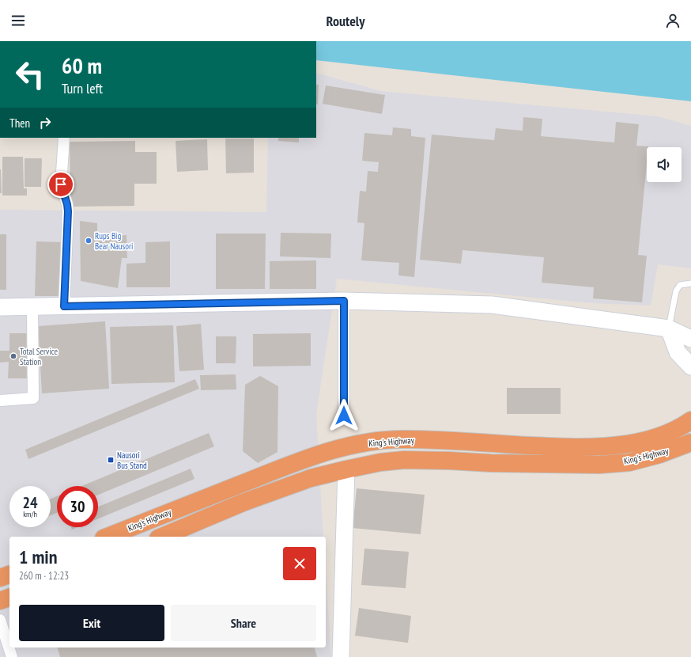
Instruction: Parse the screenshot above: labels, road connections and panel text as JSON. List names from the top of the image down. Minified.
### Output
{"streets":{"highway":["King's Highway"]},"places":{"other":["Rups Big Bear Nausori","Total Service Station"],"transit":["Nausori Bus Stand"]},"page":{"header":"Routely","turn":["60 m","Turn left"],"then":"Then","speed":"24 km/h","limit":"30","heading":["1 min","260 m · 12:23"],"buttons":["Exit","Share"]}}
